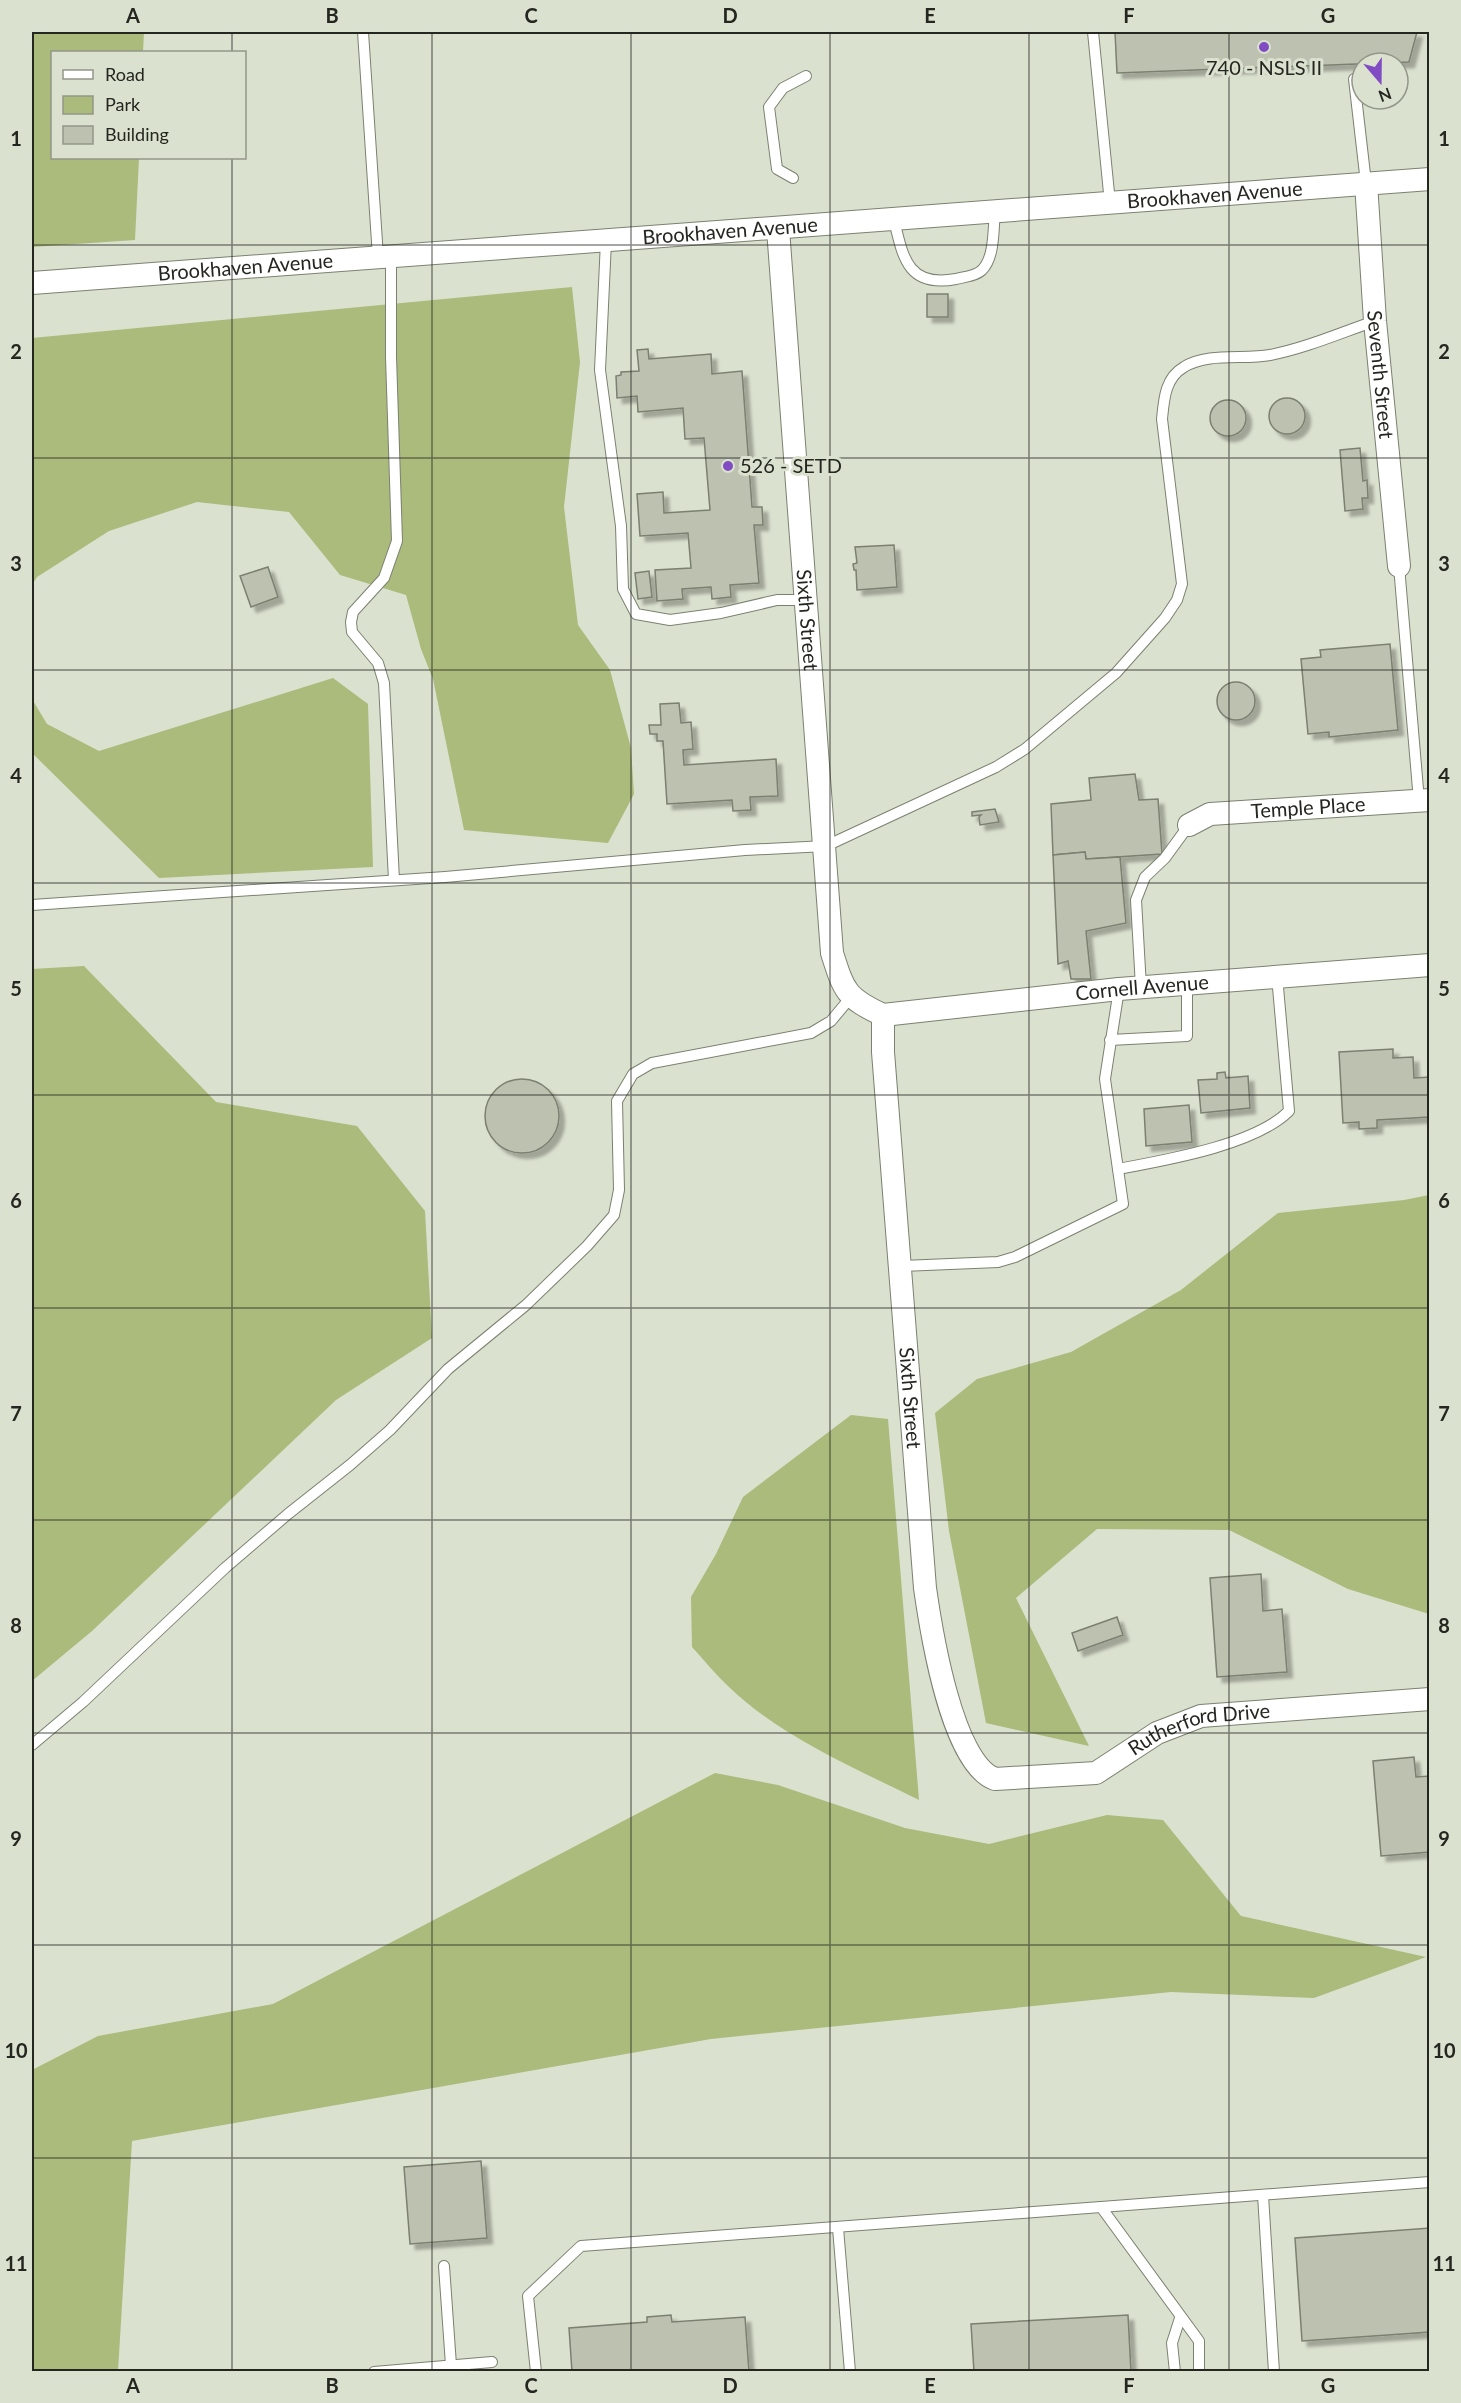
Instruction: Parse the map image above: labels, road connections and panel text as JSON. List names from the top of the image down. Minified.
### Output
{"streets":{"street":["Brookhaven Avenue","Seventh Street","Sixth Street","Temple Place","Cornell Avenue","Rutherford Drive"]},"crossings":[["Brookhaven Avenue","Seventh Street"],["Brookhaven Avenue","Sixth Street"],["Sixth Street","Cornell Avenue"],["Sixth Street","Rutherford Drive"]],"places":["740 - NSLS II","526 - SETD"],"legend":["Road","Park","Building"],"north":"bottom","grid":{"columns":["A","B","C","D","E","F","G"],"rows":["1","2","3","4","5","6","7","8","9","10","11"]}}
